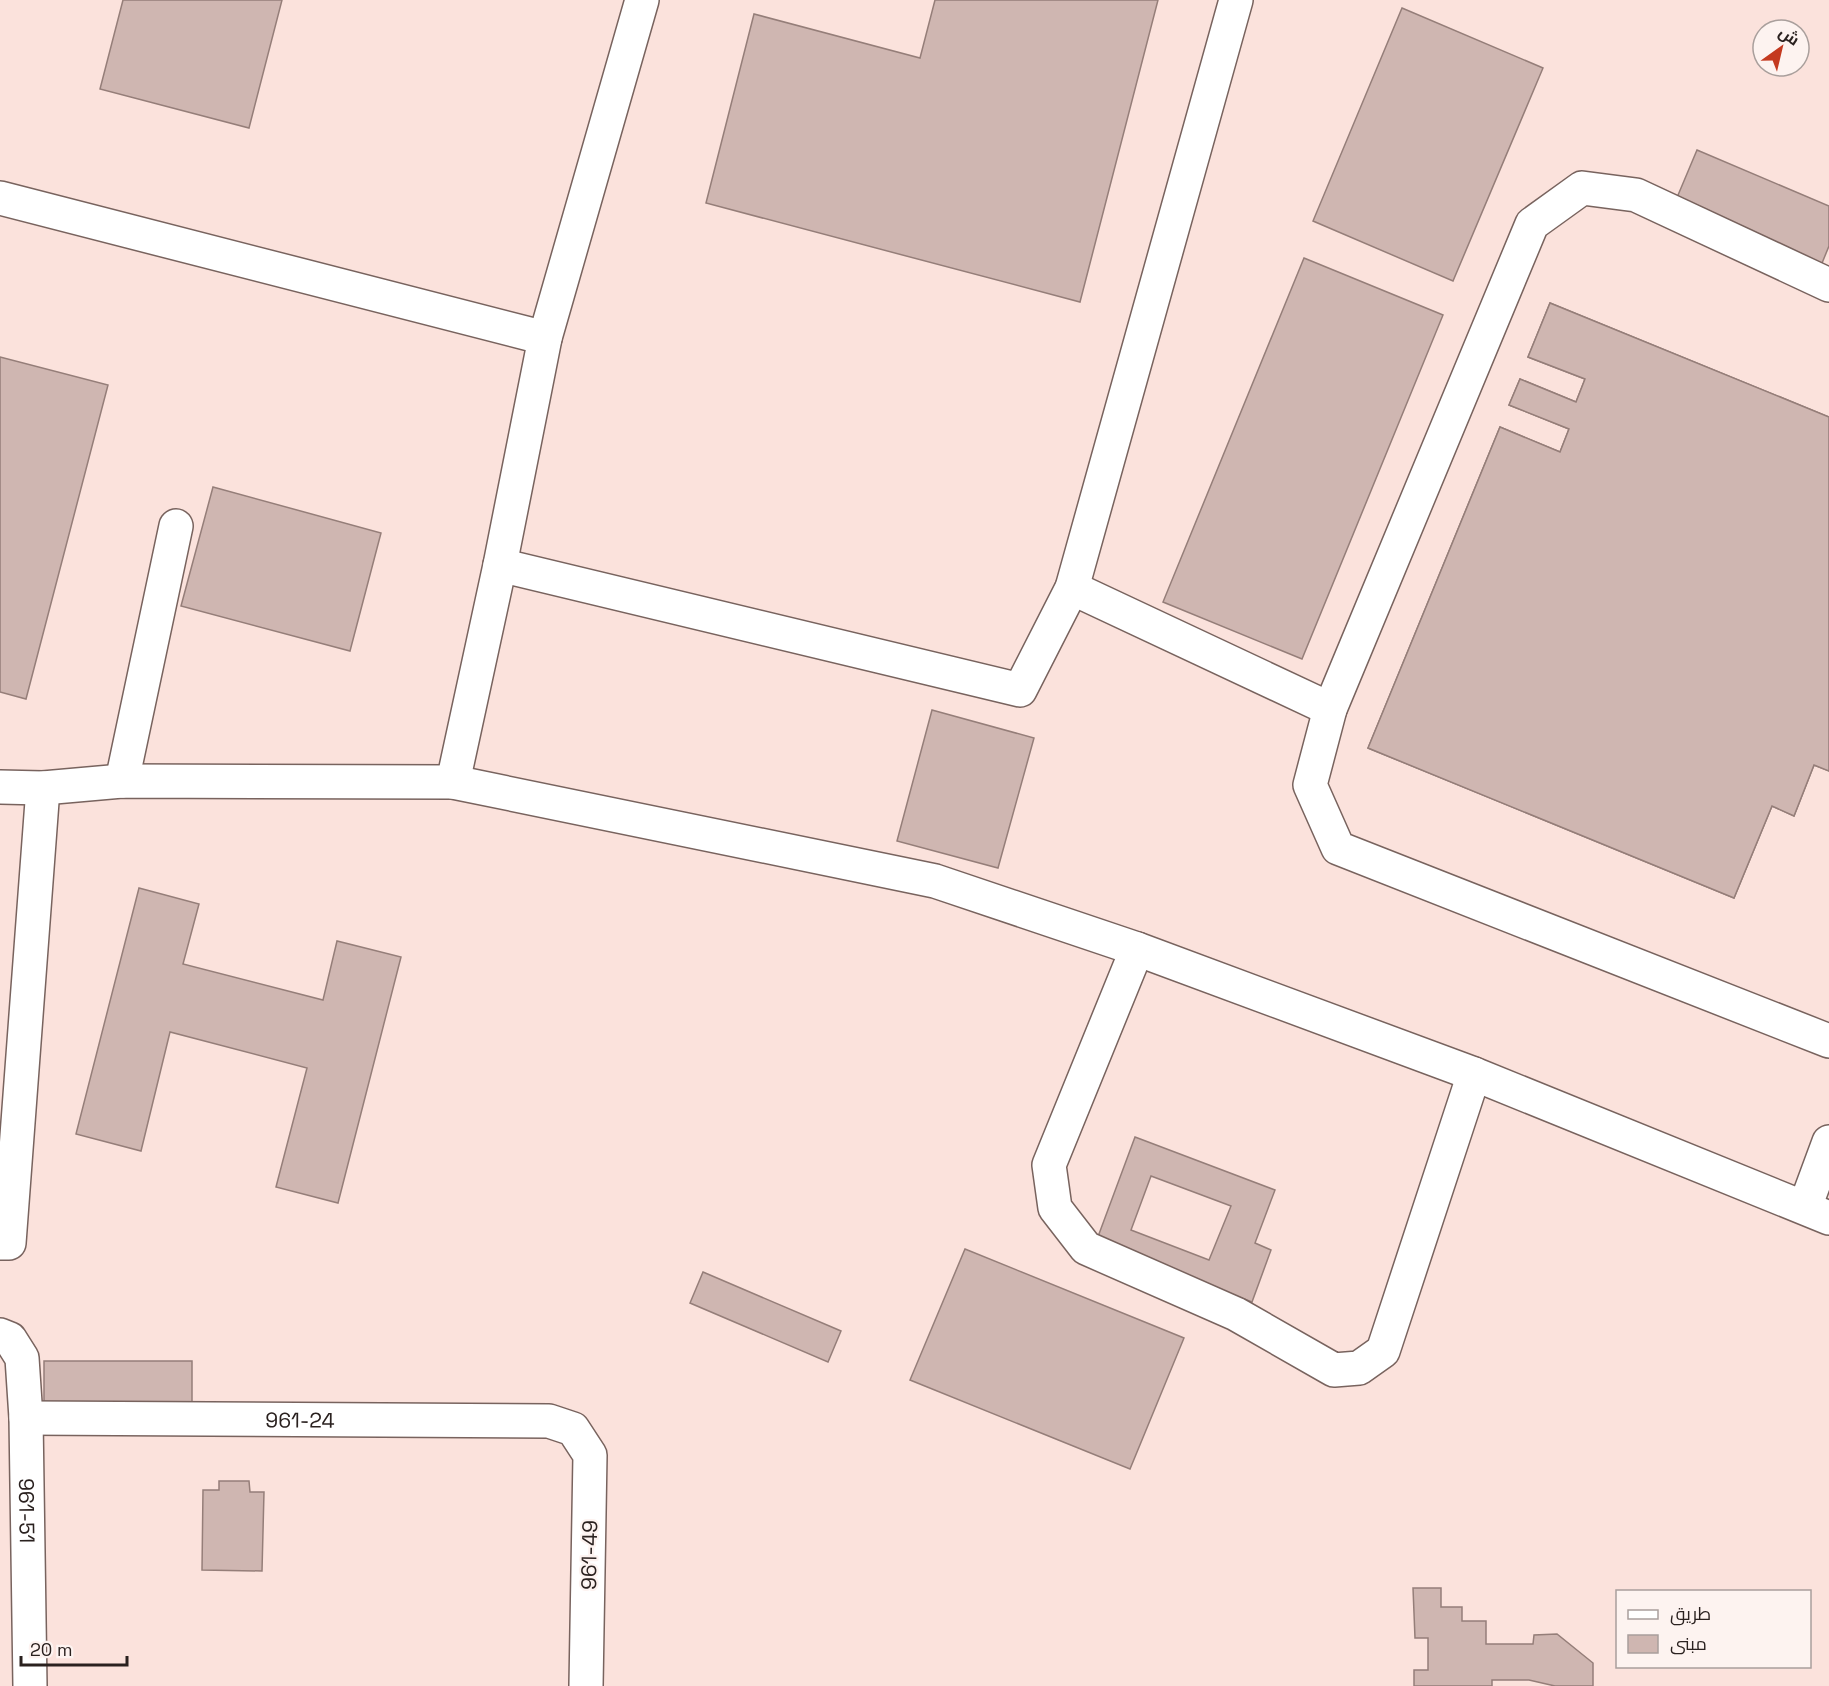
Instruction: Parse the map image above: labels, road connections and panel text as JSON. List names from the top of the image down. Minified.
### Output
{"streets":{"street":["961-24","961-51","961-49"]},"crossings":[["961-24","961-51"],["961-24","961-49"]],"legend":["طريق","مبنى"],"scale_bar":"20 m","north":"top right"}
